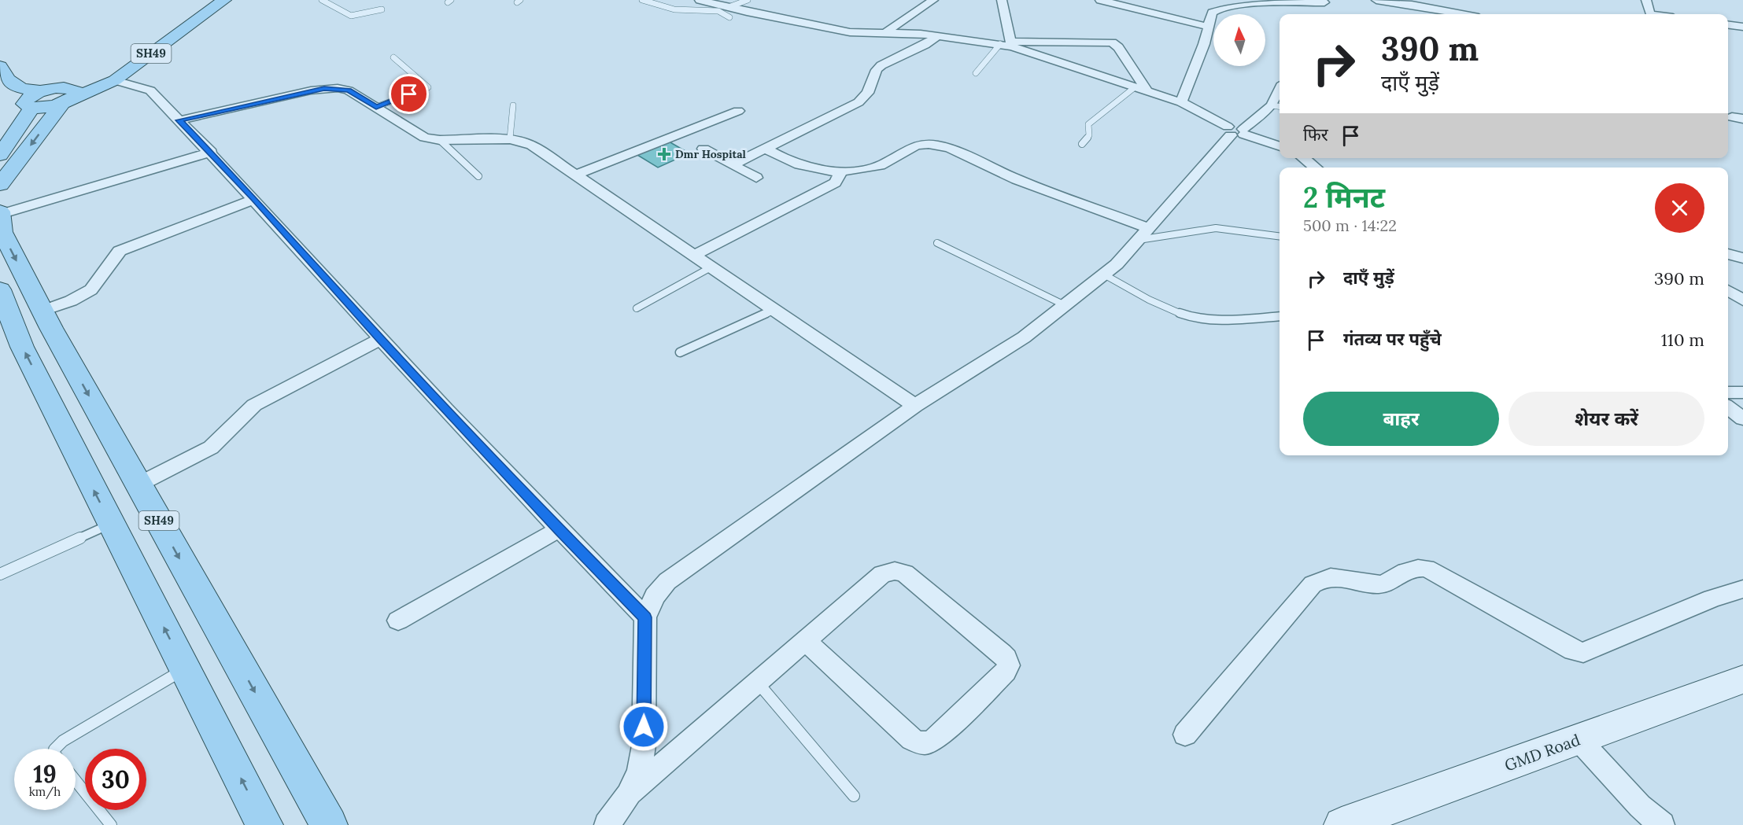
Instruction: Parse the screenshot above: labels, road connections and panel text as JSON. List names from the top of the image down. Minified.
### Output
{"streets":{"main road":["SH49","GMD Road"]},"places":{"health":["Dmr Hospital"]},"north":"top","page":{"turn":["390 m","दाएँ मुड़ें"],"then":"फिर","heading":["2 मिनट","500 m · 14:22"],"list":[{"name":"दाएँ मुड़ें","value":"390 m"},{"name":"गंतव्य पर पहुँचे","value":"110 m"}],"buttons":["बाहर","शेयर करें"],"speed":"19 km/h","limit":"30"}}
